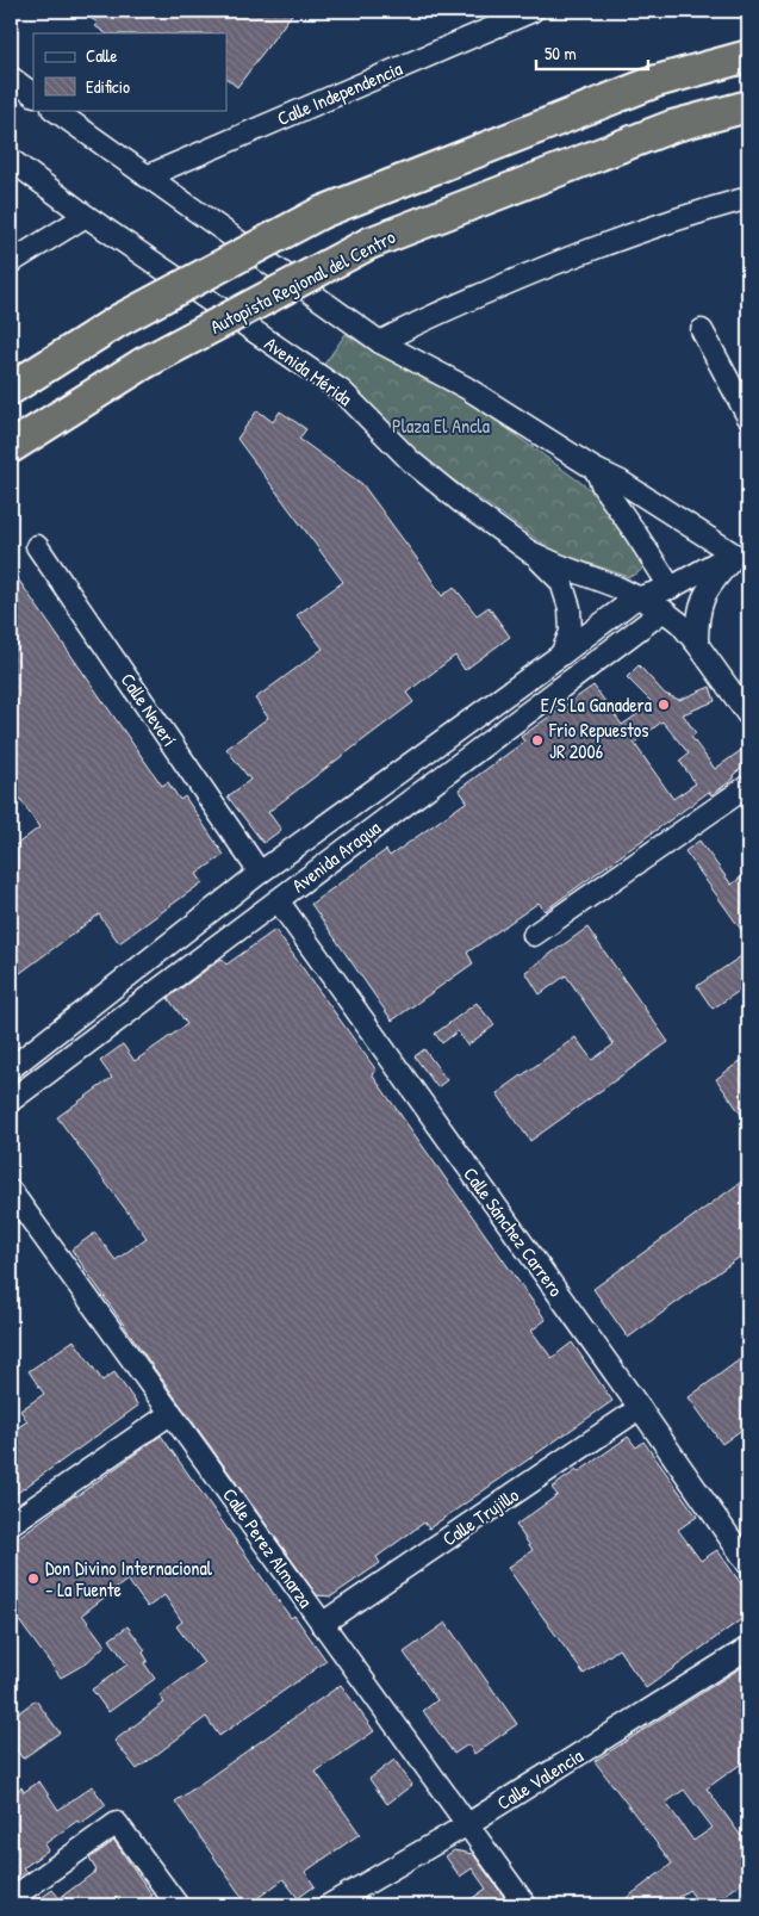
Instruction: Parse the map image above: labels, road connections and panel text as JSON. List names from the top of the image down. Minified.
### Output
{"streets":{"highway":["Autopista Regional del Centro"],"street":["Calle Independencia","Avenida Mérida","Calle Neverí","Avenida Aragua","Calle Sánchez Carrero","Calle Trujillo","Calle Perez Almarza","Calle Valencia"]},"crossings":[["Avenida Mérida","Avenida Aragua"],["Calle Neverí","Avenida Aragua"],["Avenida Aragua","Calle Sánchez Carrero"],["Calle Sánchez Carrero","Calle Trujillo"],["Calle Trujillo","Calle Perez Almarza"],["Calle Perez Almarza","Calle Valencia"]],"parks":["Plaza El Ancla"],"places":["E/S La Ganadera","Frio Repuestos JR 2006","Don Divino Internacional - La Fuente"],"legend":["Calle","Edificio"],"scale_bar":"50 m"}
